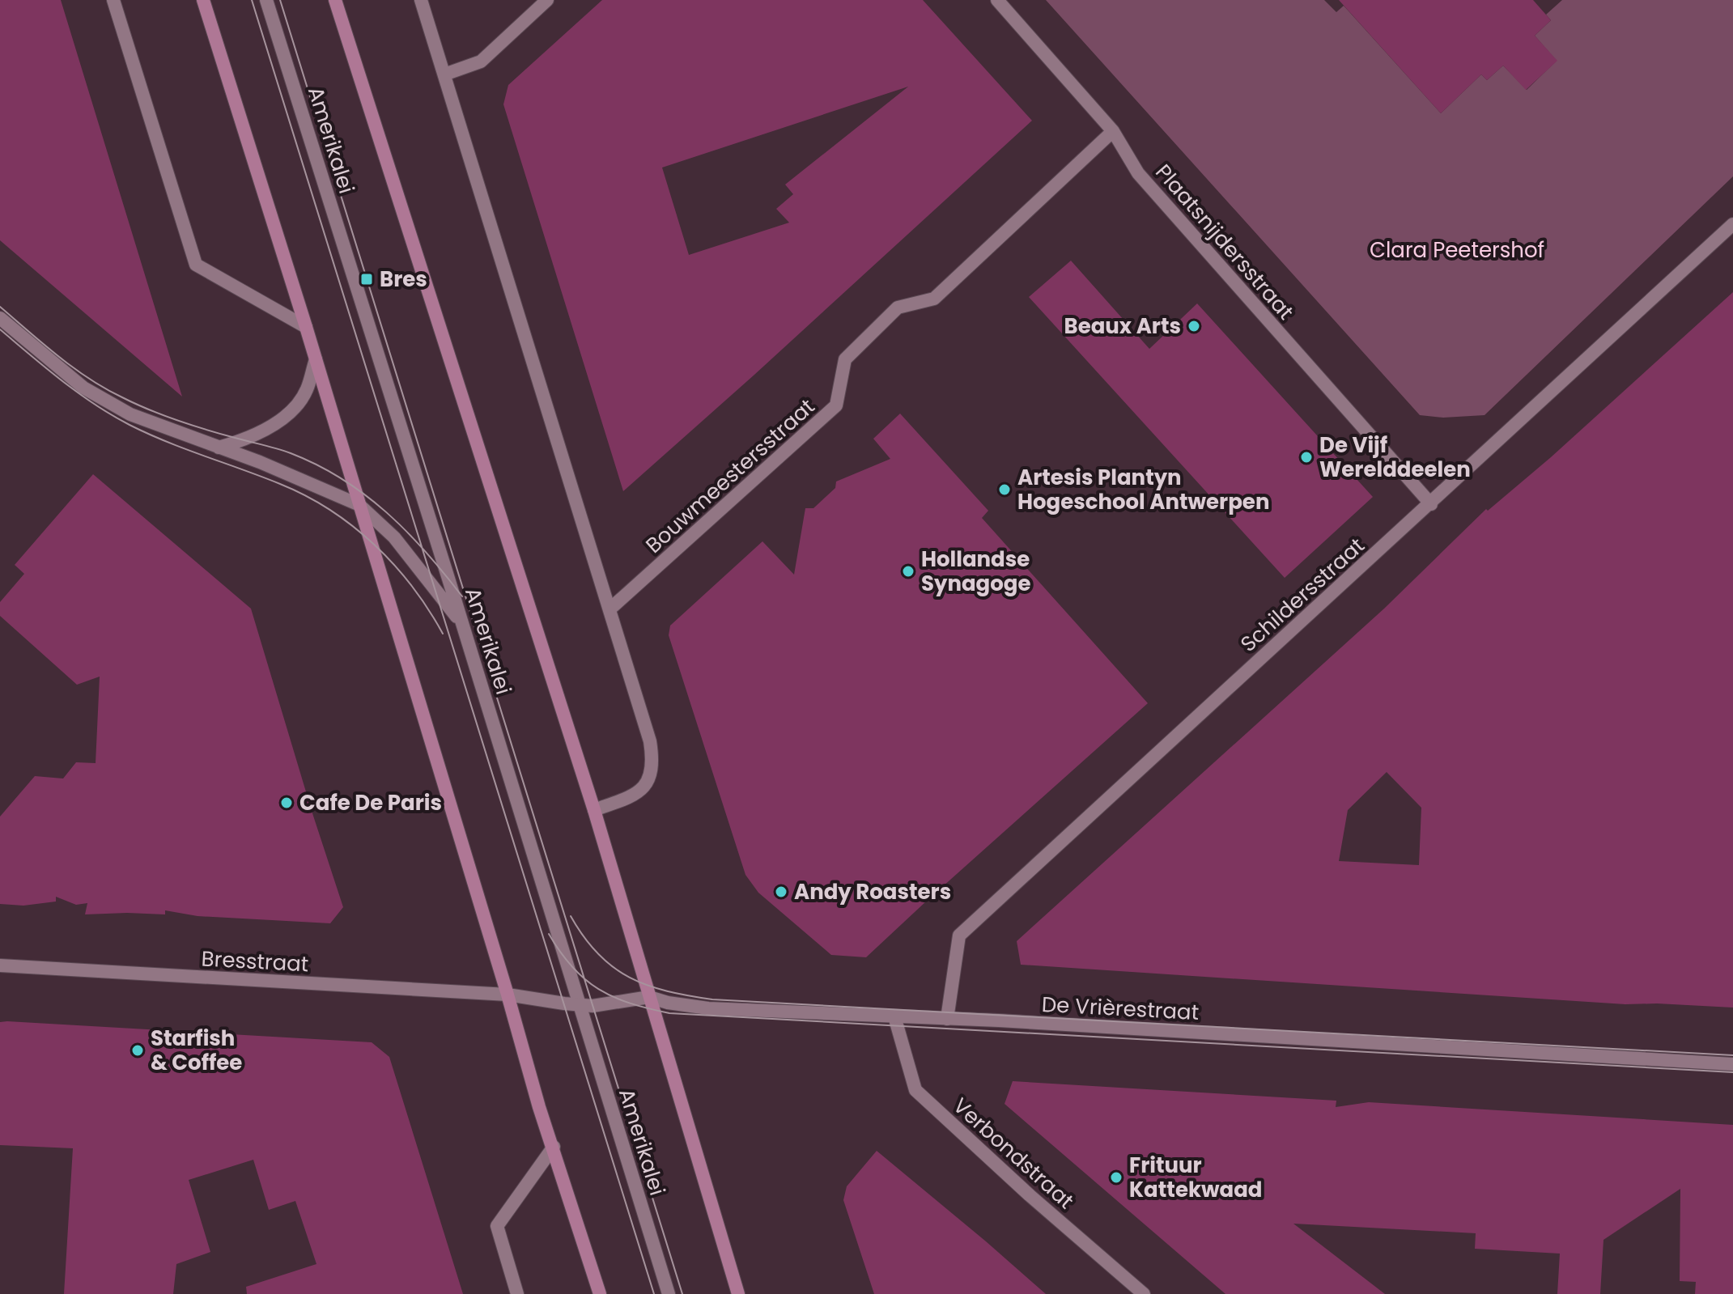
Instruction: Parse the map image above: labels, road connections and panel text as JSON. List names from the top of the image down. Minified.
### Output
{"streets":{"street":["Amerikalei","Plaatsnijdersstraat","Bouwmeestersstraat","Schildersstraat","Bresstraat","De Vrièrestraat","Verbondstraat"]},"crossings":[["Amerikalei","De Vrièrestraat"],["Plaatsnijdersstraat","Bouwmeestersstraat"],["Plaatsnijdersstraat","Schildersstraat"],["Schildersstraat","De Vrièrestraat"],["Bresstraat","De Vrièrestraat"],["De Vrièrestraat","Verbondstraat"]],"parks":["Clara Peetershof"],"places":{"transit":["Bres"],"other":["Beaux Arts","De Vijf Werelddeelen","Artesis Plantyn Hogeschool Antwerpen","Hollandse Synagoge","Cafe De Paris","Andy Roasters","Starfish & Coffee","Frituur Kattekwaad"]}}
